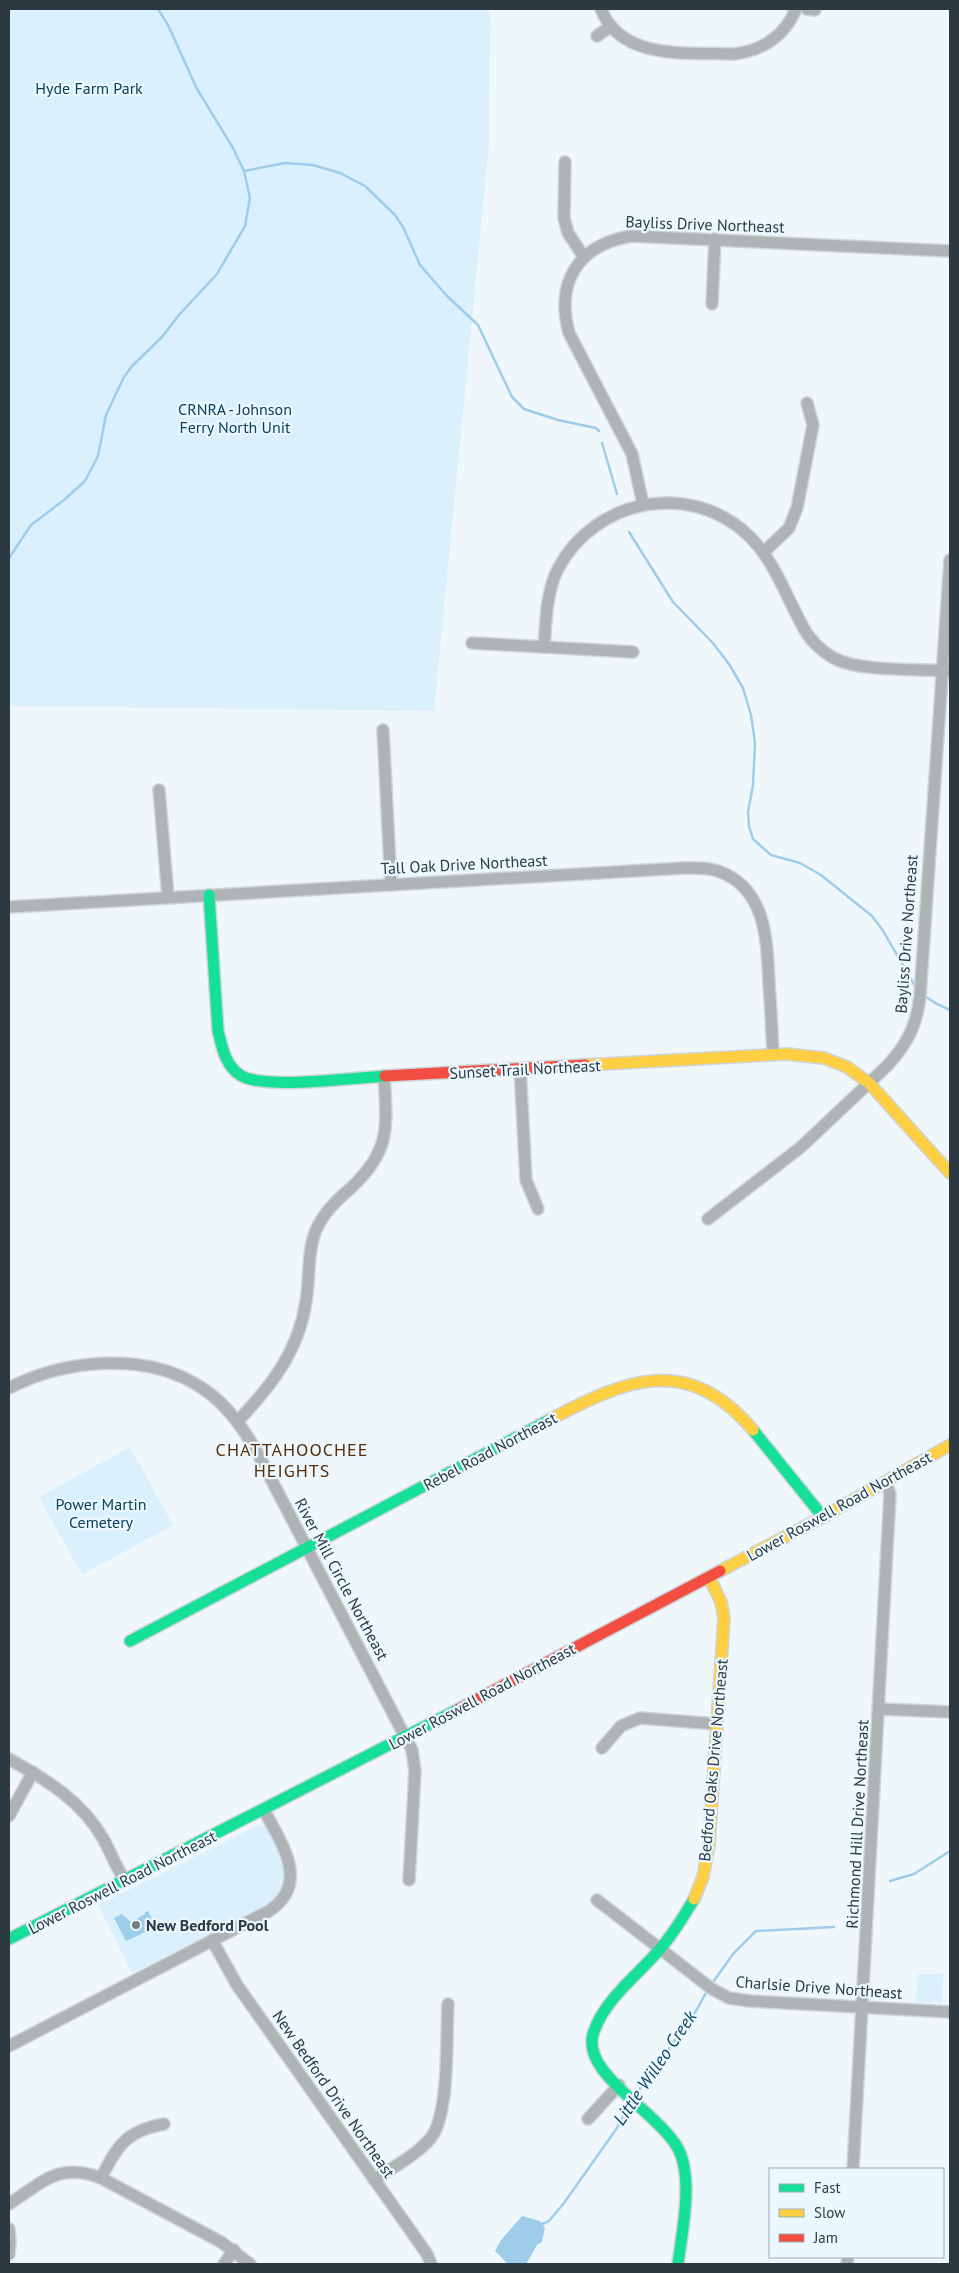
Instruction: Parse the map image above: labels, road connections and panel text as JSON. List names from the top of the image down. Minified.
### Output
{"streets":{"street":["Bayliss Drive Northeast","Tall Oak Drive Northeast","Sunset Trail Northeast","Rebel Road Northeast","Lower Roswell Road Northeast","River Mill Circle Northeast","Bedford Oaks Drive Northeast","Richmond Hill Drive Northeast","Charlsie Drive Northeast","New Bedford Drive Northeast"]},"crossings":[["Bayliss Drive Northeast","Sunset Trail Northeast"],["Tall Oak Drive Northeast","Sunset Trail Northeast"],["Rebel Road Northeast","Lower Roswell Road Northeast"],["Rebel Road Northeast","River Mill Circle Northeast"],["Lower Roswell Road Northeast","River Mill Circle Northeast"],["Lower Roswell Road Northeast","Bedford Oaks Drive Northeast"],["Lower Roswell Road Northeast","Richmond Hill Drive Northeast"],["Bedford Oaks Drive Northeast","Charlsie Drive Northeast"],["Richmond Hill Drive Northeast","Charlsie Drive Northeast"]],"districts":["CHATTAHOOCHEE HEIGHTS"],"water":["Little Willeo Creek"],"parks":["Hyde Farm Park","CRNRA - Johnson Ferry North Unit","Power Martin Cemetery"],"places":["New Bedford Pool"],"legend":["Fast","Slow","Jam"]}
